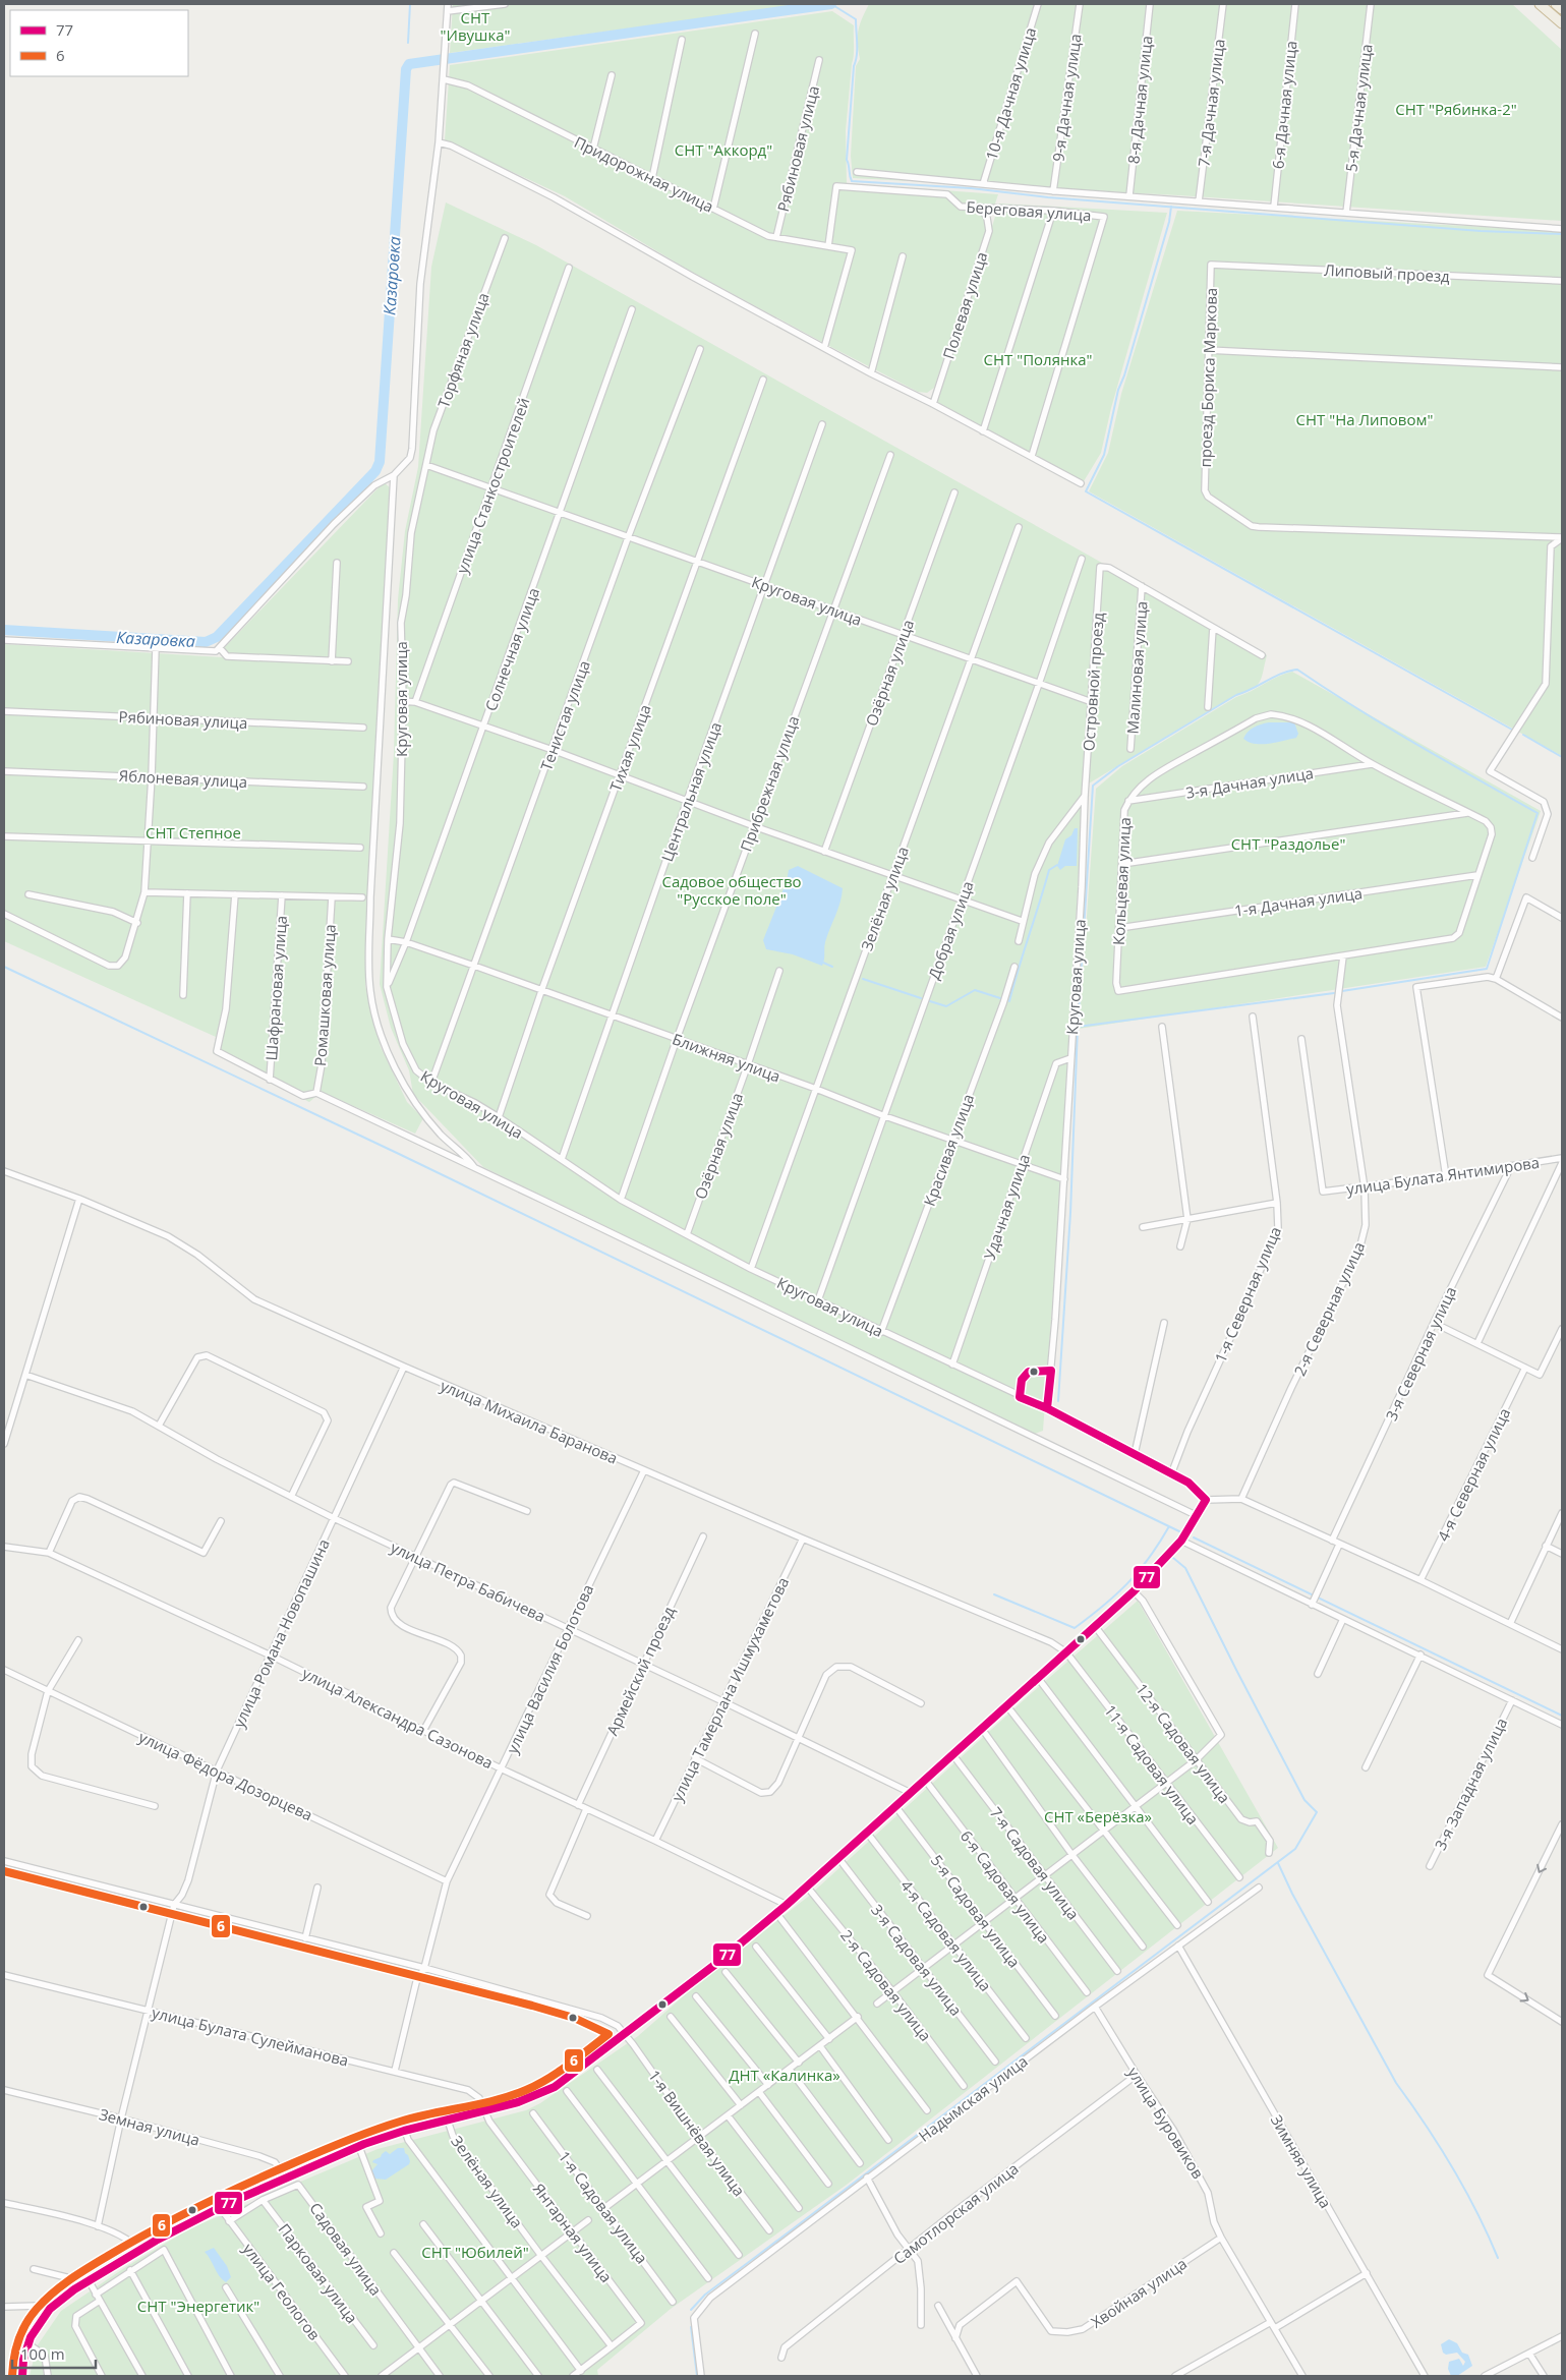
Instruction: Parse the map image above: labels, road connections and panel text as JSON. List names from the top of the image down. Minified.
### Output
{"streets":{"street":["10-я Дачная улица","9-я Дачная улица","8-я Дачная улица","7-я Дачная улица","6-я Дачная улица","5-я Дачная улица","Рябиновая улица","Придорожная улица","Береговая улица","Липовый проезд","Полевая улица","Торфяная улица","проезд Бориса Маркова","улица Станкостроителей","Круговая улица","Солнечная улица","Малиновая улица","Озёрная улица","Островной проезд","Тенистая улица","Тихая улица","Яблоневая улица","3-я Дачная улица","Прибрежная улица","Центральная улица","Кольцевая улица","Зелёная улица","1-я Дачная улица","Добрая улица","Шафрановая улица","Ромашковая улица","Ближняя улица","Красивая улица","улица Булата Янтимирова","Удачная улица","1-я Северная улица","2-я Северная улица","3-я Северная улица","улица Михаила Баранова","4-я Северная улица","улица Петра Бабичева","улица Романа Новопашина","улица Василия Болотова","Армейский проезд","улица Тамерлана Ишмухаметова","улица Александра Сазонова","12-я Садовая улица","11-я Садовая улица","улица Фёдора Дозорцева","3-я Западная улица","7-я Садовая улица","6-я Садовая улица","5-я Садовая улица","4-я Садовая улица","3-я Садовая улица","2-я Садовая улица","улица Булата Сулейманова","Надымская улица","улица Буровиков","Земная улица","1-я Вишнёвая улица","Зимняя улица","1-я Садовая улица","Самотлорская улица","Янтарная улица","Садовая улица","Парковая улица","улица Геологов","Хвойная улица"]},"crossings":[["Рябиновая улица","Придорожная улица"],["Придорожная улица","Береговая улица"],["Береговая улица","Полевая улица"],["Липовый проезд","проезд Бориса Маркова"],["Торфяная улица","Круговая улица"],["улица Станкостроителей","Круговая улица"],["Круговая улица","Солнечная улица"],["Круговая улица","Озёрная улица"],["Круговая улица","Островной проезд"],["Круговая улица","Тенистая улица"],["Круговая улица","Тихая улица"],["Круговая улица","Прибрежная улица"],["Круговая улица","Центральная улица"],["Круговая улица","Зелёная улица"],["Круговая улица","Добрая улица"],["Круговая улица","Ближняя улица"],["Круговая улица","Красивая улица"],["Круговая улица","Удачная улица"],["Солнечная улица","Ближняя улица"],["Малиновая улица","Островной проезд"],["Озёрная улица","Ближняя улица"],["Тенистая улица","Ближняя улица"],["Тихая улица","Ближняя улица"],["3-я Дачная улица","Кольцевая улица"],["Прибрежная улица","Ближняя улица"],["Центральная улица","Ближняя улица"],["Кольцевая улица","1-я Дачная улица"],["Кольцевая улица","2-я Северная улица"],["Зелёная улица","Ближняя улица"],["Зелёная улица","Янтарная улица"],["Добрая улица","Ближняя улица"],["Ближняя улица","Красивая улица"],["Ближняя улица","Удачная улица"],["улица Булата Янтимирова","2-я Северная улица"],["улица Булата Янтимирова","3-я Северная улица"],["улица Михаила Баранова","улица Романа Новопашина"],["улица Михаила Баранова","улица Василия Болотова"],["улица Михаила Баранова","улица Тамерлана Ишмухаметова"],["улица Михаила Баранова","11-я Садовая улица"],["улица Петра Бабичева","улица Романа Новопашина"],["улица Петра Бабичева","улица Василия Болотова"],["улица Петра Бабичева","Армейский проезд"],["улица Петра Бабичева","улица Тамерлана Ишмухаметова"],["улица Романа Новопашина","улица Александра Сазонова"],["улица Романа Новопашина","улица Фёдора Дозорцева"],["улица Романа Новопашина","улица Булата Сулейманова"],["улица Романа Новопашина","Земная улица"],["улица Романа Новопашина","1-я Вишнёвая улица"],["улица Василия Болотова","улица Александра Сазонова"],["улица Василия Болотова","улица Фёдора Дозорцева"],["улица Василия Болотова","улица Булата Сулейманова"],["улица Василия Болотова","1-я Вишнёвая улица"],["Армейский проезд","улица Александра Сазонова"],["улица Тамерлана Ишмухаметова","улица Александра Сазонова"],["улица Булата Сулейманова","Янтарная улица"],["Надымская улица","улица Буровиков"],["Надымская улица","Зимняя улица"],["улица Буровиков","Самотлорская улица"],["улица Буровиков","Хвойная улица"],["Садовая улица","Парковая улица"],["Садовая улица","улица Геологов"]],"water":["Казаровка"],"parks":["СНТ \"Ивушка\"","СНТ \"Рябинка-2\"","СНТ \"Аккорд\"","СНТ \"Полянка\"","СНТ \"На Липовом\"","СНТ Степное","СНТ \"Раздолье\"","Садовое общество \"Русское поле\"","СНТ «Берёзка»","ДНТ «Калинка»","СНТ \"Юбилей\"","СНТ \"Энергетик\""],"lines":["transit line 77","transit line 6"],"legend":["77","6"],"scale_bar":"100 m"}
